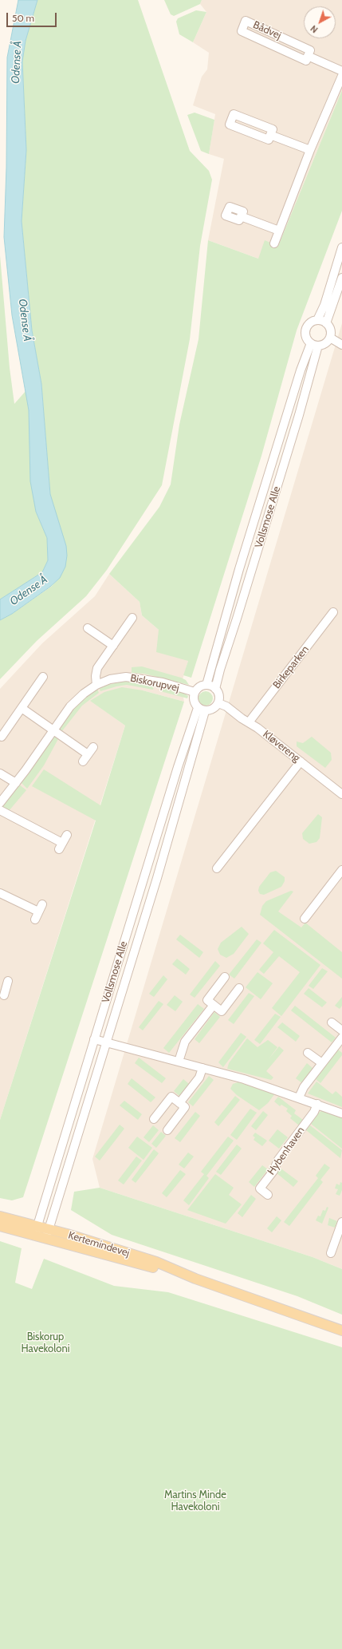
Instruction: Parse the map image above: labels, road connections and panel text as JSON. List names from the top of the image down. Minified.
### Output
{"streets":{"main road":["Kertemindevej"],"street":["Bådvej","Vollsmose Alle","Birkeparken","Biskorupvej","Kløvereng","Hybenhaven"]},"crossings":[["Vollsmose Alle","Biskorupvej"],["Vollsmose Alle","Kløvereng"],["Vollsmose Alle","Kertemindevej"],["Birkeparken","Kløvereng"],["Biskorupvej","Kløvereng"]],"water":["Odense Å"],"parks":["Biskorup Havekoloni","Martins Minde Havekoloni"],"scale_bar":"50 m","north":"bottom left"}
